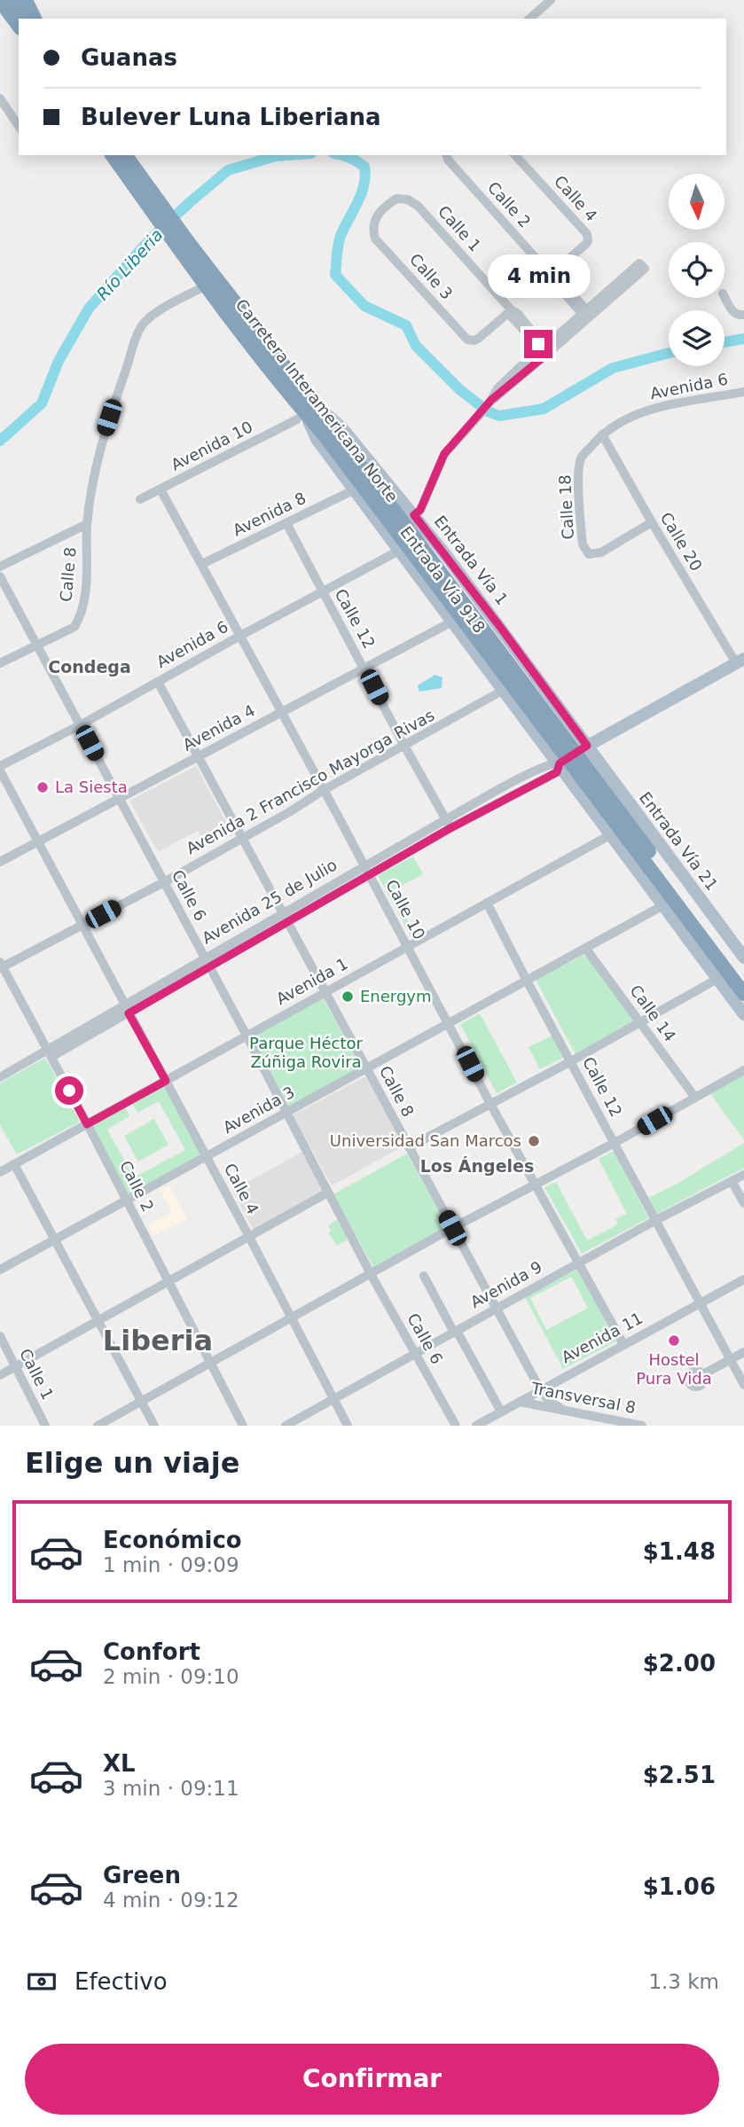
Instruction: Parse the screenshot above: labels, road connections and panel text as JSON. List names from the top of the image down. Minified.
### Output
{"streets":{"highway":["Carretera Interamericana Norte"],"main road":["Entrada Vía 1","Entrada Vía 918","Entrada Vía 21","Avenida 25 de Julio"],"street":["Calle 4","Calle 2","Calle 1","Calle 3","Avenida 6","Avenida 10","Calle 18","Avenida 8","Calle 20","Calle 8","Calle 12","Avenida 4","Avenida 2 Francisco Mayorga Rivas","Calle 6","Calle 10","Avenida 1","Calle 14","Avenida 3","Avenida 9","Avenida 11","Transversal 8"]},"crossings":[["Calle 4","Calle 2"],["Calle 4","Avenida 4"],["Calle 4","Avenida 2 Francisco Mayorga Rivas"],["Calle 4","Avenida 25 de Julio"],["Calle 4","Avenida 1"],["Calle 4","Avenida 3"],["Calle 4","Avenida 9"],["Calle 2","Avenida 2 Francisco Mayorga Rivas"],["Calle 2","Avenida 25 de Julio"],["Calle 2","Avenida 1"],["Calle 2","Avenida 3"],["Calle 1","Calle 3"],["Avenida 6","Calle 18"],["Avenida 6","Calle 20"],["Avenida 6","Calle 8"],["Avenida 6","Entrada Vía 918"],["Avenida 6","Calle 12"],["Avenida 6","Calle 6"],["Avenida 6","Calle 10"],["Carretera Interamericana Norte","Avenida 10"],["Carretera Interamericana Norte","Entrada Vía 1"],["Carretera Interamericana Norte","Calle 8"],["Carretera Interamericana Norte","Entrada Vía 918"],["Avenida 10","Entrada Vía 1"],["Avenida 10","Entrada Vía 918"],["Avenida 10","Calle 10"],["Calle 18","Calle 20"],["Avenida 8","Calle 12"],["Avenida 8","Calle 10"],["Calle 20","Avenida 25 de Julio"],["Entrada Vía 1","Entrada Vía 918"],["Entrada Vía 1","Entrada Vía 21"],["Entrada Vía 1","Avenida 25 de Julio"],["Calle 8","Avenida 4"],["Calle 8","Avenida 2 Francisco Mayorga Rivas"],["Calle 8","Calle 6"],["Calle 8","Avenida 25 de Julio"],["Calle 8","Avenida 1"],["Calle 8","Avenida 3"],["Calle 8","Avenida 9"],["Calle 8","Avenida 11"],["Calle 8","Transversal 8"],["Entrada Vía 918","Avenida 4"],["Entrada Vía 918","Avenida 2 Francisco Mayorga Rivas"],["Entrada Vía 918","Avenida 25 de Julio"],["Calle 12","Avenida 4"],["Calle 12","Avenida 2 Francisco Mayorga Rivas"],["Calle 12","Avenida 25 de Julio"],["Calle 12","Avenida 1"],["Calle 12","Avenida 3"],["Calle 12","Avenida 9"],["Calle 12","Avenida 11"],["Avenida 4","Calle 6"],["Avenida 4","Calle 10"],["Avenida 2 Francisco Mayorga Rivas","Calle 6"],["Avenida 2 Francisco Mayorga Rivas","Calle 10"],["Entrada Vía 21","Avenida 25 de Julio"],["Entrada Vía 21","Avenida 1"],["Calle 6","Avenida 25 de Julio"],["Calle 6","Avenida 1"],["Calle 6","Avenida 3"],["Calle 6","Avenida 9"],["Avenida 25 de Julio","Calle 10"],["Calle 10","Avenida 1"],["Calle 10","Avenida 3"],["Calle 10","Avenida 9"],["Calle 10","Avenida 11"],["Calle 14","Avenida 3"],["Avenida 11","Transversal 8"]],"districts":["Condega","Los Ángeles","Liberia"],"water":["Río Liberia"],"parks":["Parque Héctor Zúñiga Rovira"],"places":["La Siesta","Energym","Universidad San Marcos","Hostel Pura Vida"],"north":"bottom","page":{"banner":["Guanas","Bulever Luna Liberiana"],"bubble":"4 min","heading":"Elige un viaje","list":[{"name":"Económico","note":"1 min · 09:09","value":"$1.48"},{"name":"Confort","note":"2 min · 09:10","value":"$2.00"},{"name":"XL","note":"3 min · 09:11","value":"$2.51"},{"name":"Green","note":"4 min · 09:12","value":"$1.06"}],"pay":["Efectivo","1.3 km"],"buttons":"Confirmar"}}
